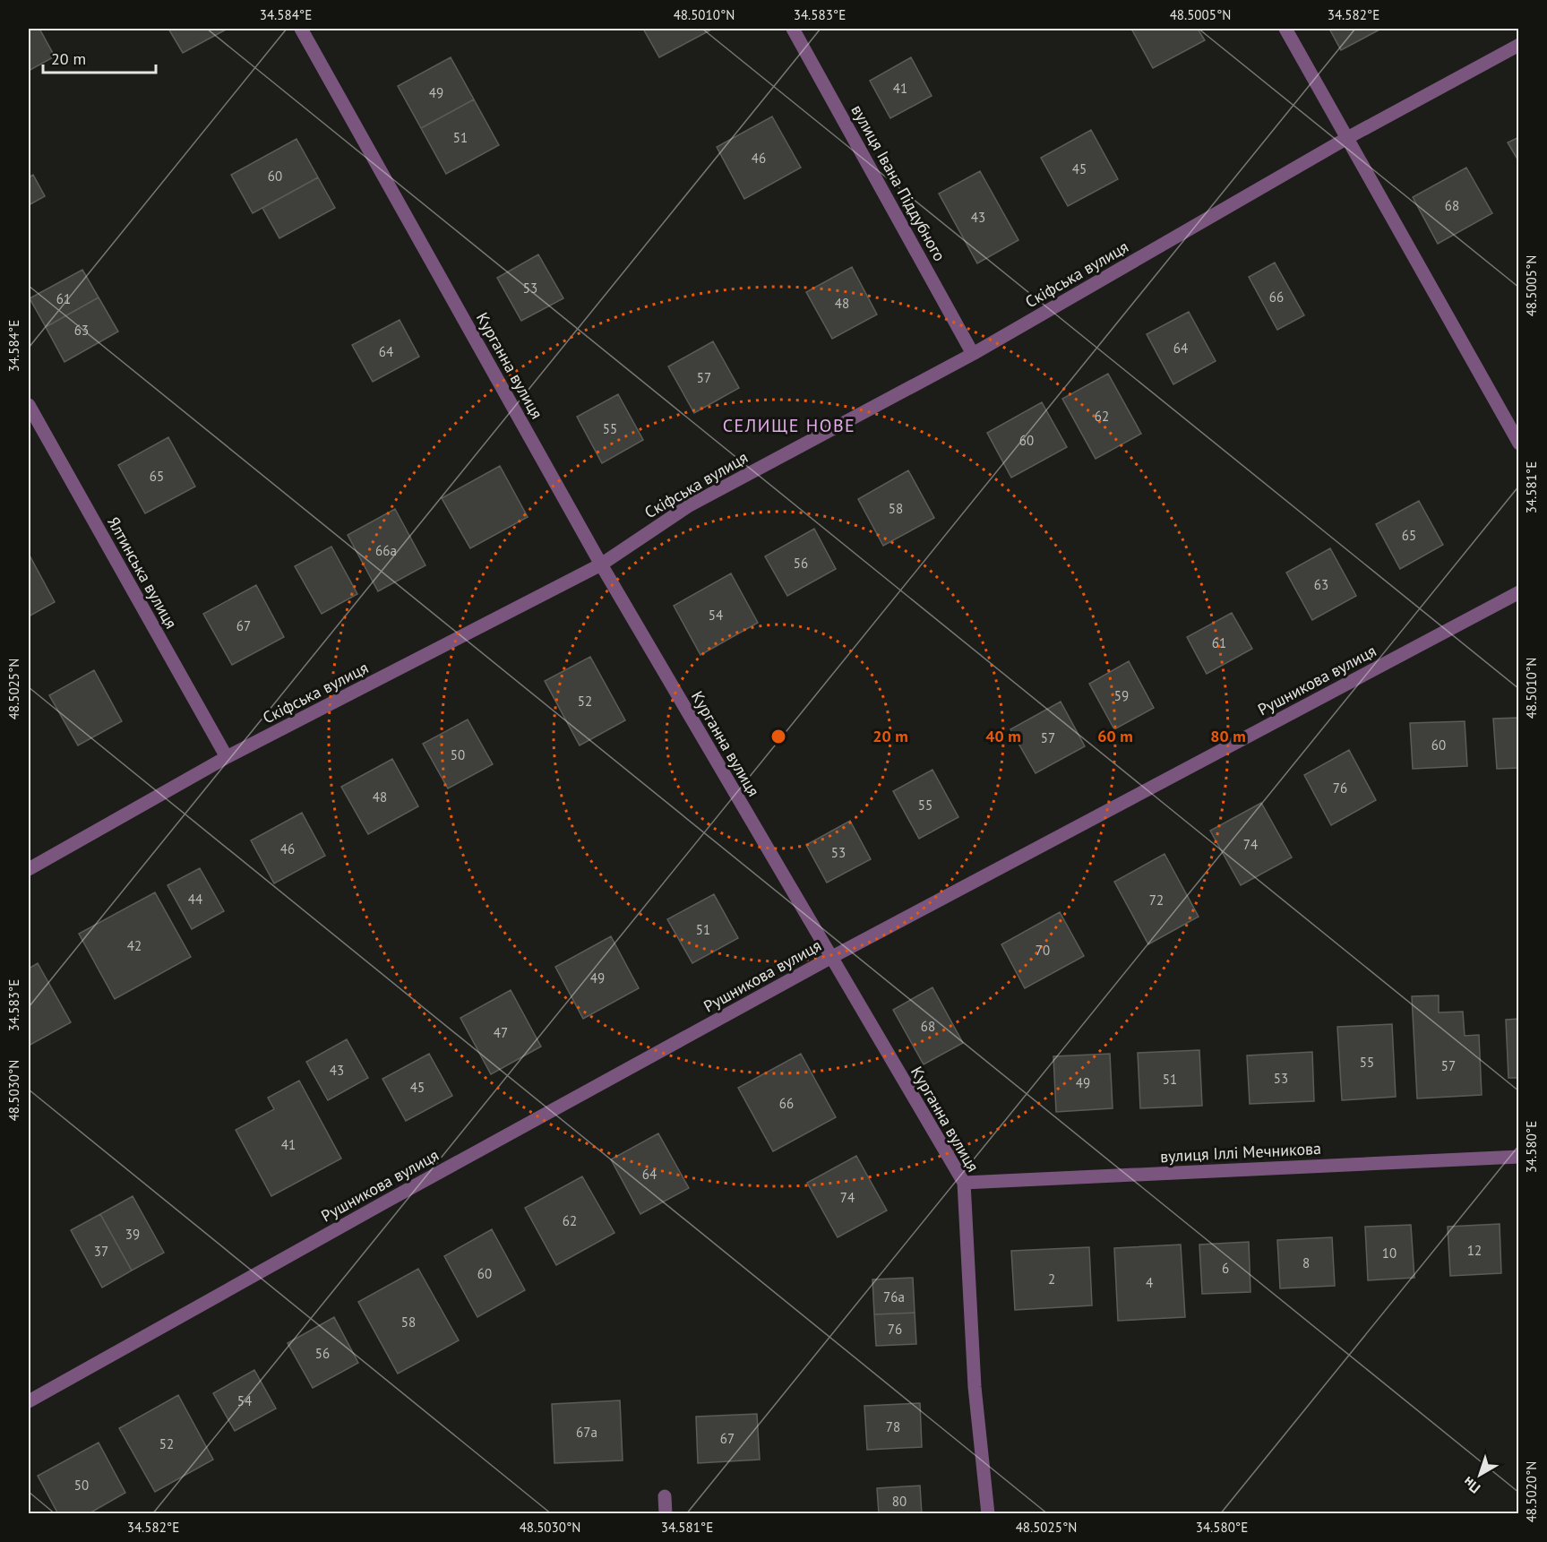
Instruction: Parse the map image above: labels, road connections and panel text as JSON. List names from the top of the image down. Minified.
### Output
{"streets":{"street":["вулиця Івана Піддубного","Скіфська вулиця","Курганна вулиця","Ялтинська вулиця","Рушникова вулиця","вулиця Іллі Мечникова"]},"crossings":[["вулиця Івана Піддубного","Скіфська вулиця"],["Скіфська вулиця","Курганна вулиця"],["Скіфська вулиця","Ялтинська вулиця"],["Курганна вулиця","Рушникова вулиця"],["Курганна вулиця","вулиця Іллі Мечникова"]],"districts":["СЕЛИЩЕ НОВЕ"],"house_numbers":["41","49","51","46","45","60","68","43","53","66","61","48","63","64","64","57","62","55","60","65","58","65","66а","56","63","54","67","61","59","52","57","60","50","76","48","55","74","46","53","44","72","51","42","70","49","68","47","55","57","43","53","51","49","45","66","41","64","74","62","39","12","37","10","8","6","60","2","4","76а","58","76","56","54","78","67а","67","52","50","80"],"scale_bar":"20 m","north":"bottom left","coordinates":["34.584°E","48.5010°N","34.583°E","48.5005°N","34.582°E","34.581°E","48.5025°N","48.5030°N","34.580°E","48.5020°N"],"rings":["20 m","40 m","60 m","80 m"]}
